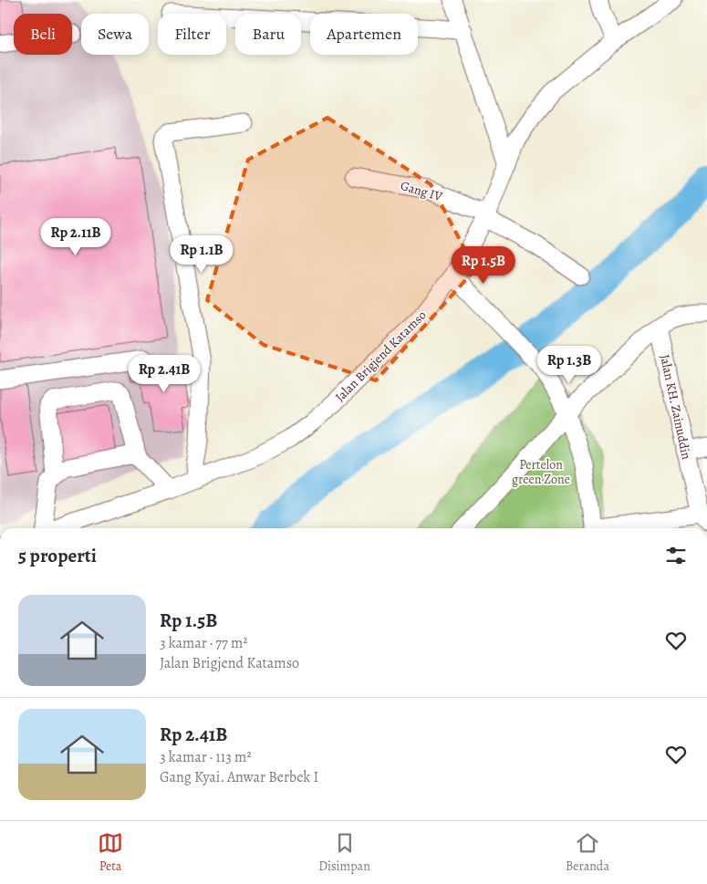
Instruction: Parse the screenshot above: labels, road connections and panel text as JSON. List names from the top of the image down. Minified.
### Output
{"streets":{"street":["Gang IV","Jalan Brigjend Katamso","Jalan KH. Zainuddin"]},"crossings":[["Gang IV","Jalan Brigjend Katamso"]],"parks":["Pertelon green Zone"],"page":{"chip":["Beli","Sewa","Filter","Baru","Apartemen"],"price":["Rp 2.11B","Rp 1.1B","Rp 1.5B","Rp 1.3B","Rp 2.41B"],"heading":"5 properti","list":[{"name":"Rp 1.5B","note":"3 kamar · 77 m² · Jalan Brigjend Katamso"},{"name":"Rp 2.41B","note":"3 kamar · 113 m² · Gang Kyai. Anwar Berbek I"}],"tabs":["Peta","Disimpan","Beranda"]}}
